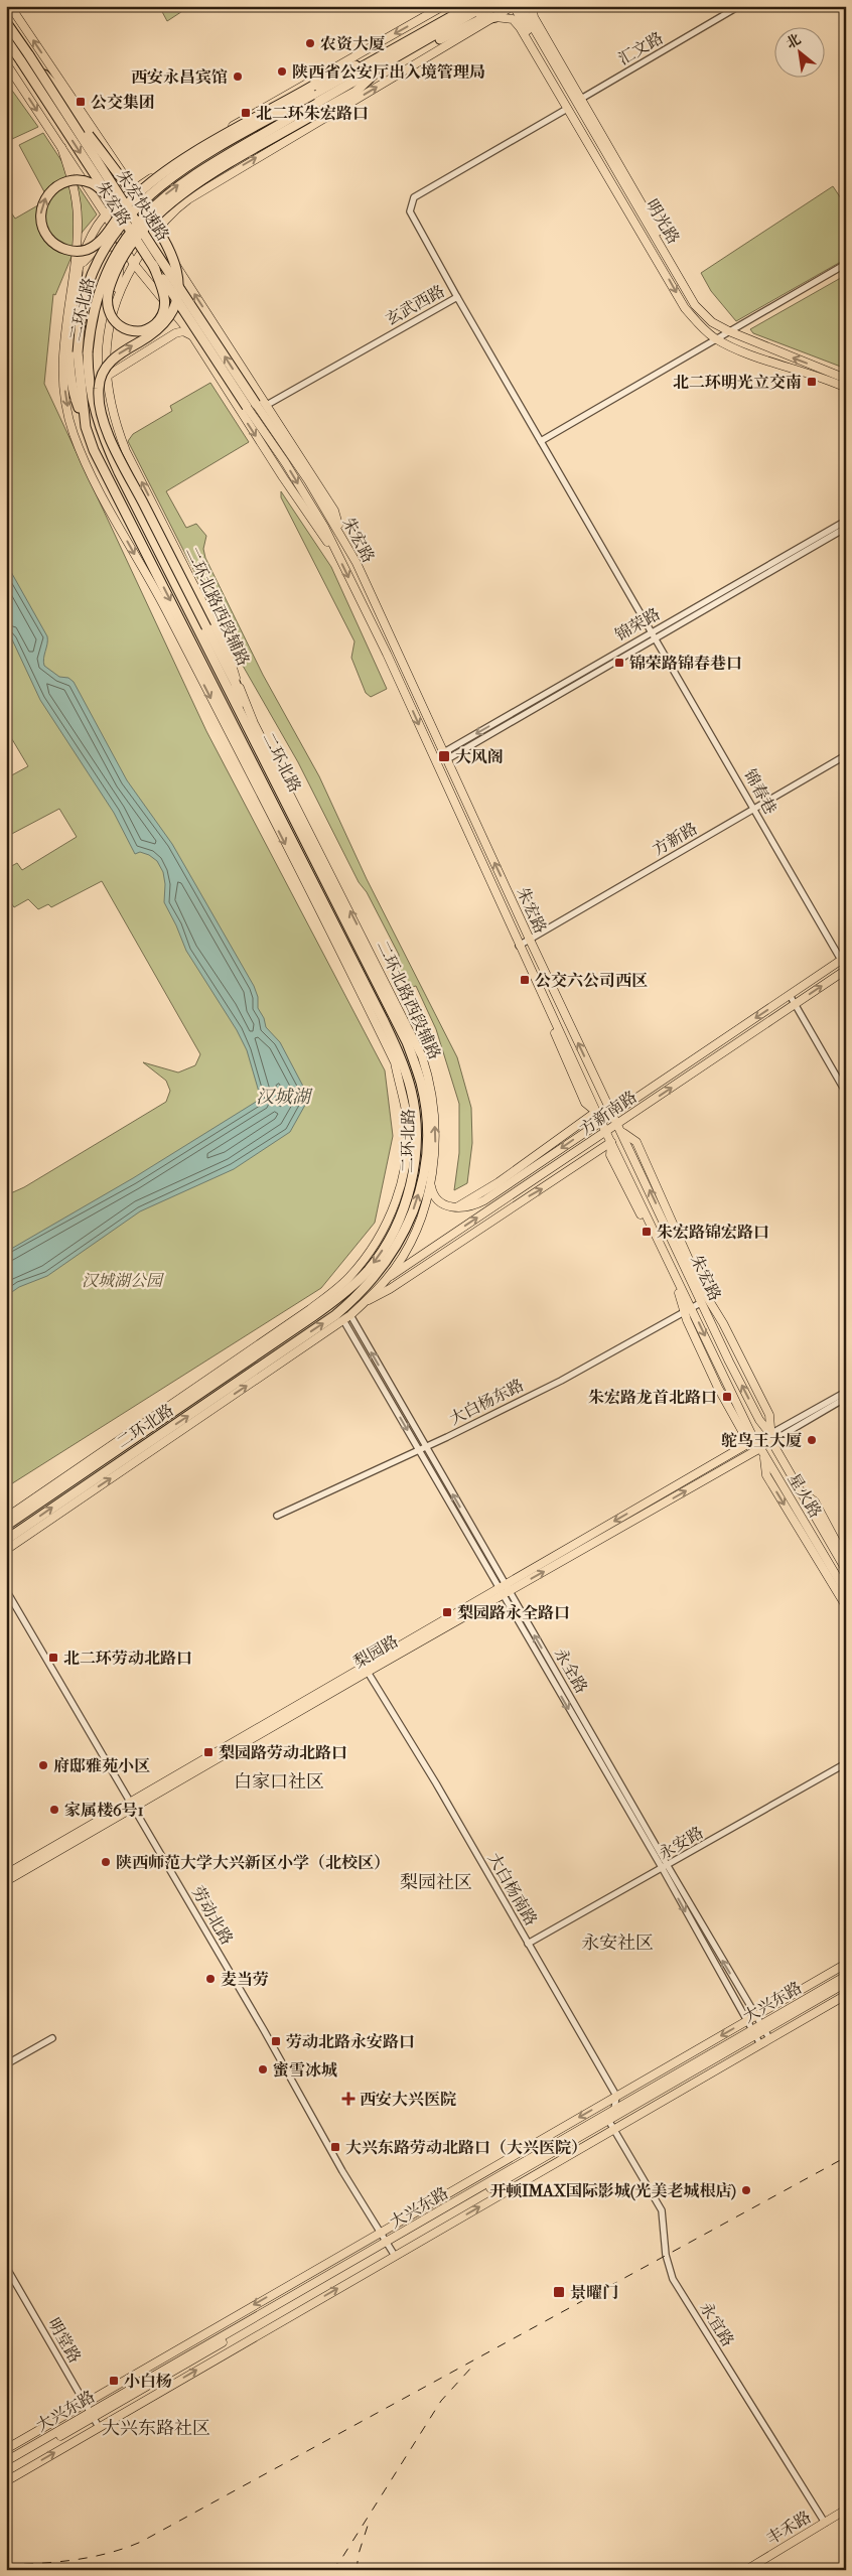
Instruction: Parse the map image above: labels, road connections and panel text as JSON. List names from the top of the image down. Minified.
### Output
{"streets":{"highway":["朱宏快速路","二环北路"],"main road":["朱宏路","明光路","二环北路西段辅路","方新南路","星火路","梨园路","大兴东路","丰禾路"],"street":["汇文路","玄武西路","锦荣路","锦春巷","方新路","大白杨东路","永全路","永安路","大白杨南路","劳动北路","永宜路","明堂路"]},"crossings":[["朱宏路","朱宏快速路"],["朱宏路","玄武西路"],["朱宏路","锦荣路"],["朱宏路","方新路"],["朱宏路","方新南路"],["朱宏路","大白杨东路"],["朱宏路","星火路"],["朱宏路","梨园路"],["玄武西路","锦荣路"],["玄武西路","锦春巷"],["二环北路","二环北路西段辅路"],["二环北路西段辅路","方新南路"],["二环北路西段辅路","永全路"],["锦荣路","锦春巷"],["锦春巷","方新路"],["锦春巷","方新南路"],["大白杨东路","永全路"],["星火路","梨园路"],["梨园路","永全路"],["梨园路","大白杨南路"],["梨园路","劳动北路"],["永全路","永安路"],["永全路","大兴东路"],["永安路","大白杨南路"],["劳动北路","大兴东路"],["大兴东路","明堂路"],["永宜路","丰禾路"]],"districts":["白家口社区","梨园社区","永安社区","大兴东路社区"],"water":["汉城湖"],"parks":["汉城湖公园"],"places":{"other":["农资大厦","陕西省公安厅出入境管理局","西安永昌宾馆","鸵鸟王大厦","府邸雅苑小区","家属楼6号1","陕西师范大学大兴新区小学（北校区）","麦当劳","蜜雪冰城","开顿IMAX国际影城(光美老城根店)"],"transit":["公交集团","北二环朱宏路口","北二环明光立交南","锦荣路锦春巷口","大风阁","公交六公司西区","朱宏路锦宏路口","朱宏路龙首北路口","梨园路永全路口","北二环劳动北路口","梨园路劳动北路口","劳动北路永安路口","大兴东路劳动北路口（大兴医院）","景曜门","小白杨"],"health":["西安大兴医院"]},"north":"top left"}
